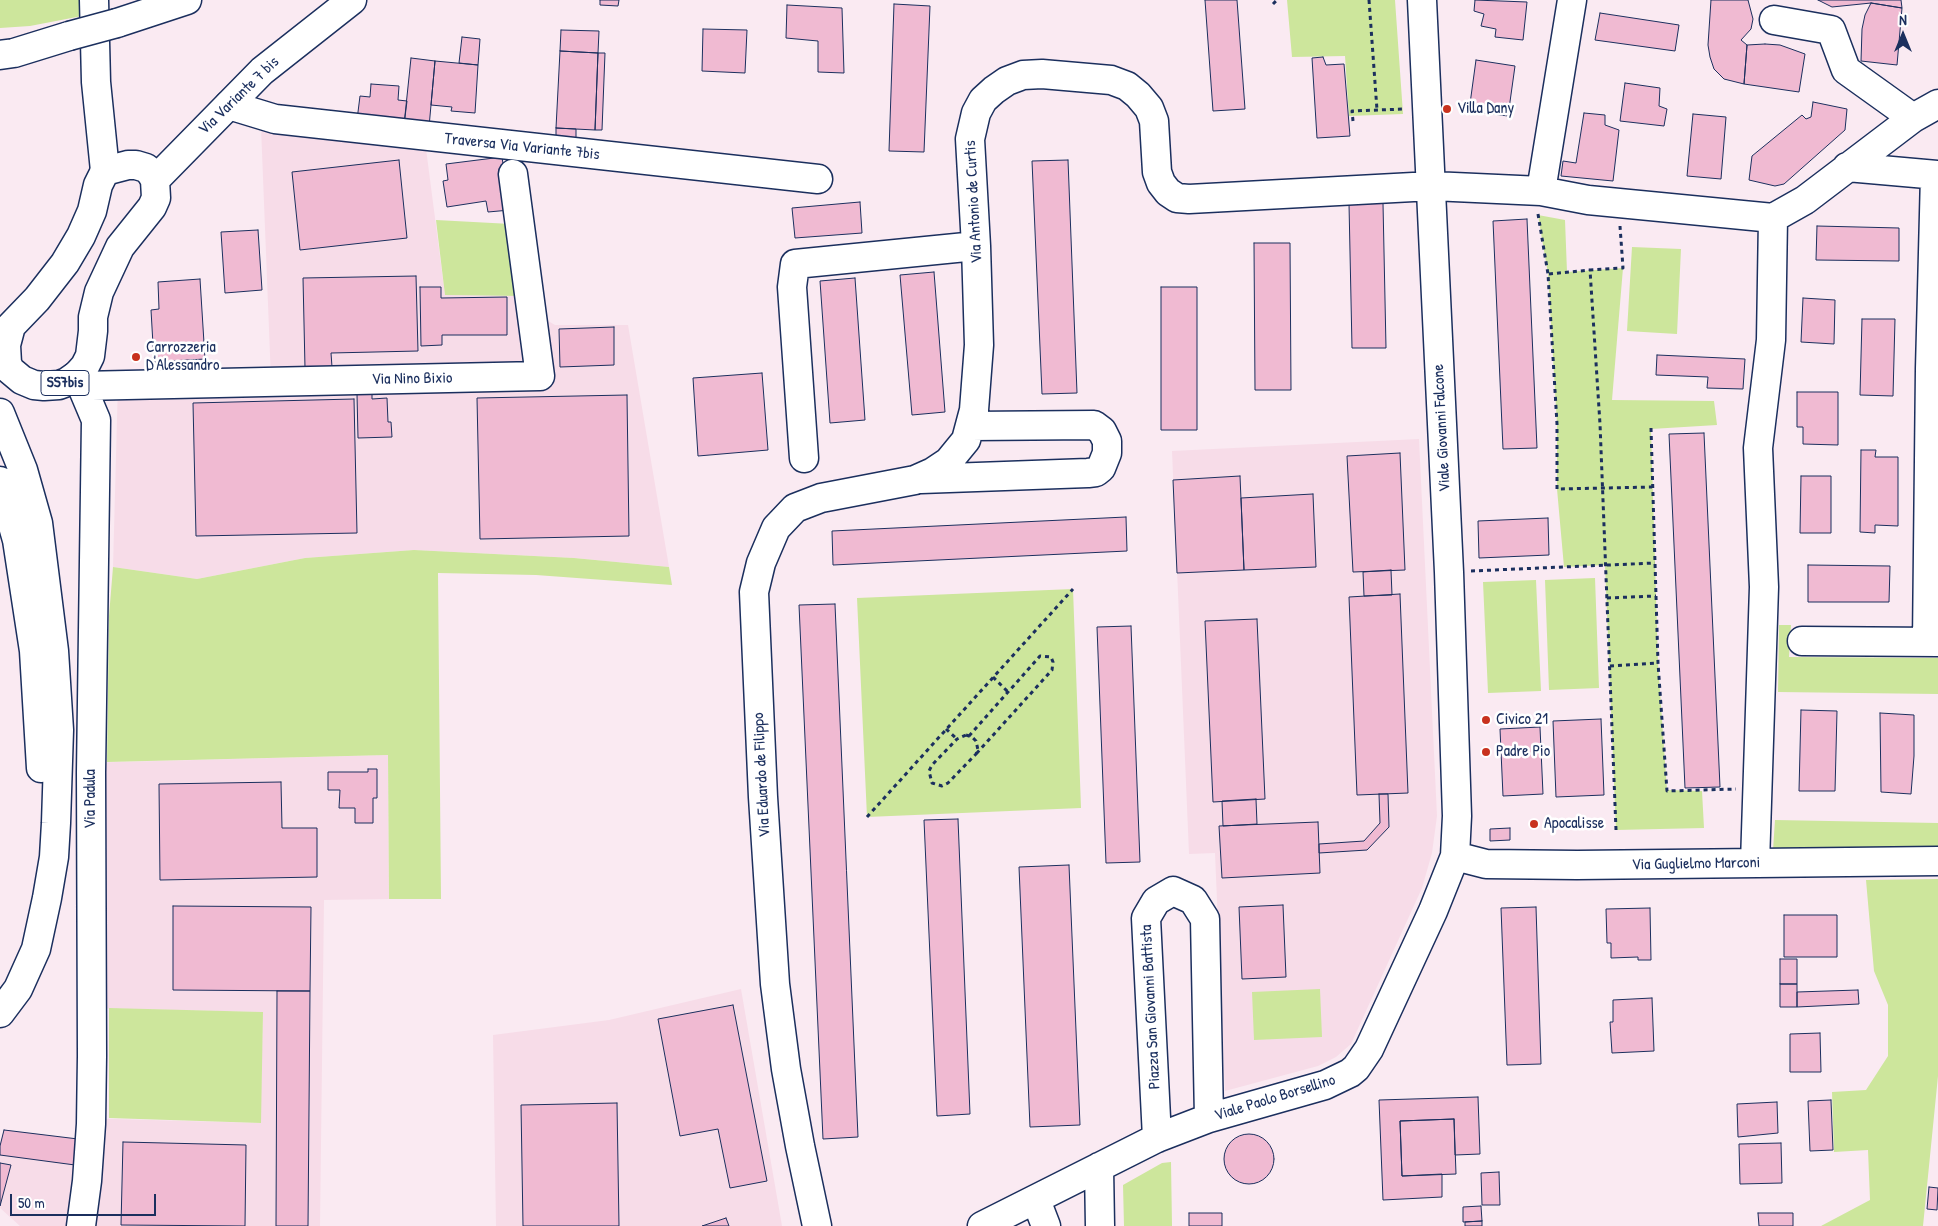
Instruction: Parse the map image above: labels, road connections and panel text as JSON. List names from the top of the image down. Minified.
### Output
{"streets":{"main road":["Via Variante 7 bis","Traversa Via Variante 7bis","Via Antonio de Curtis","Via Nino Bixio","SS7bis","Viale Giovanni Falcone","Via Eduardo de Filippo","Via Padula","Via Guglielmo Marconi","Piazza San Giovanni Battista","Viale Paolo Borsellino"]},"crossings":[["Via Variante 7 bis","Traversa Via Variante 7bis"],["Via Variante 7 bis","SS7bis"],["Via Antonio de Curtis","Viale Giovanni Falcone"],["Via Antonio de Curtis","Via Eduardo de Filippo"],["Via Nino Bixio","SS7bis"],["Via Nino Bixio","Via Padula"],["SS7bis","Via Padula"],["Viale Giovanni Falcone","Via Guglielmo Marconi"],["Viale Giovanni Falcone","Viale Paolo Borsellino"],["Via Guglielmo Marconi","Viale Paolo Borsellino"],["Piazza San Giovanni Battista","Viale Paolo Borsellino"]],"places":["Villa Dany","Carrozzeria D'Alessandro","Civico 21","Padre Pio","Apocalisse"],"scale_bar":"50 m","north":"top"}
